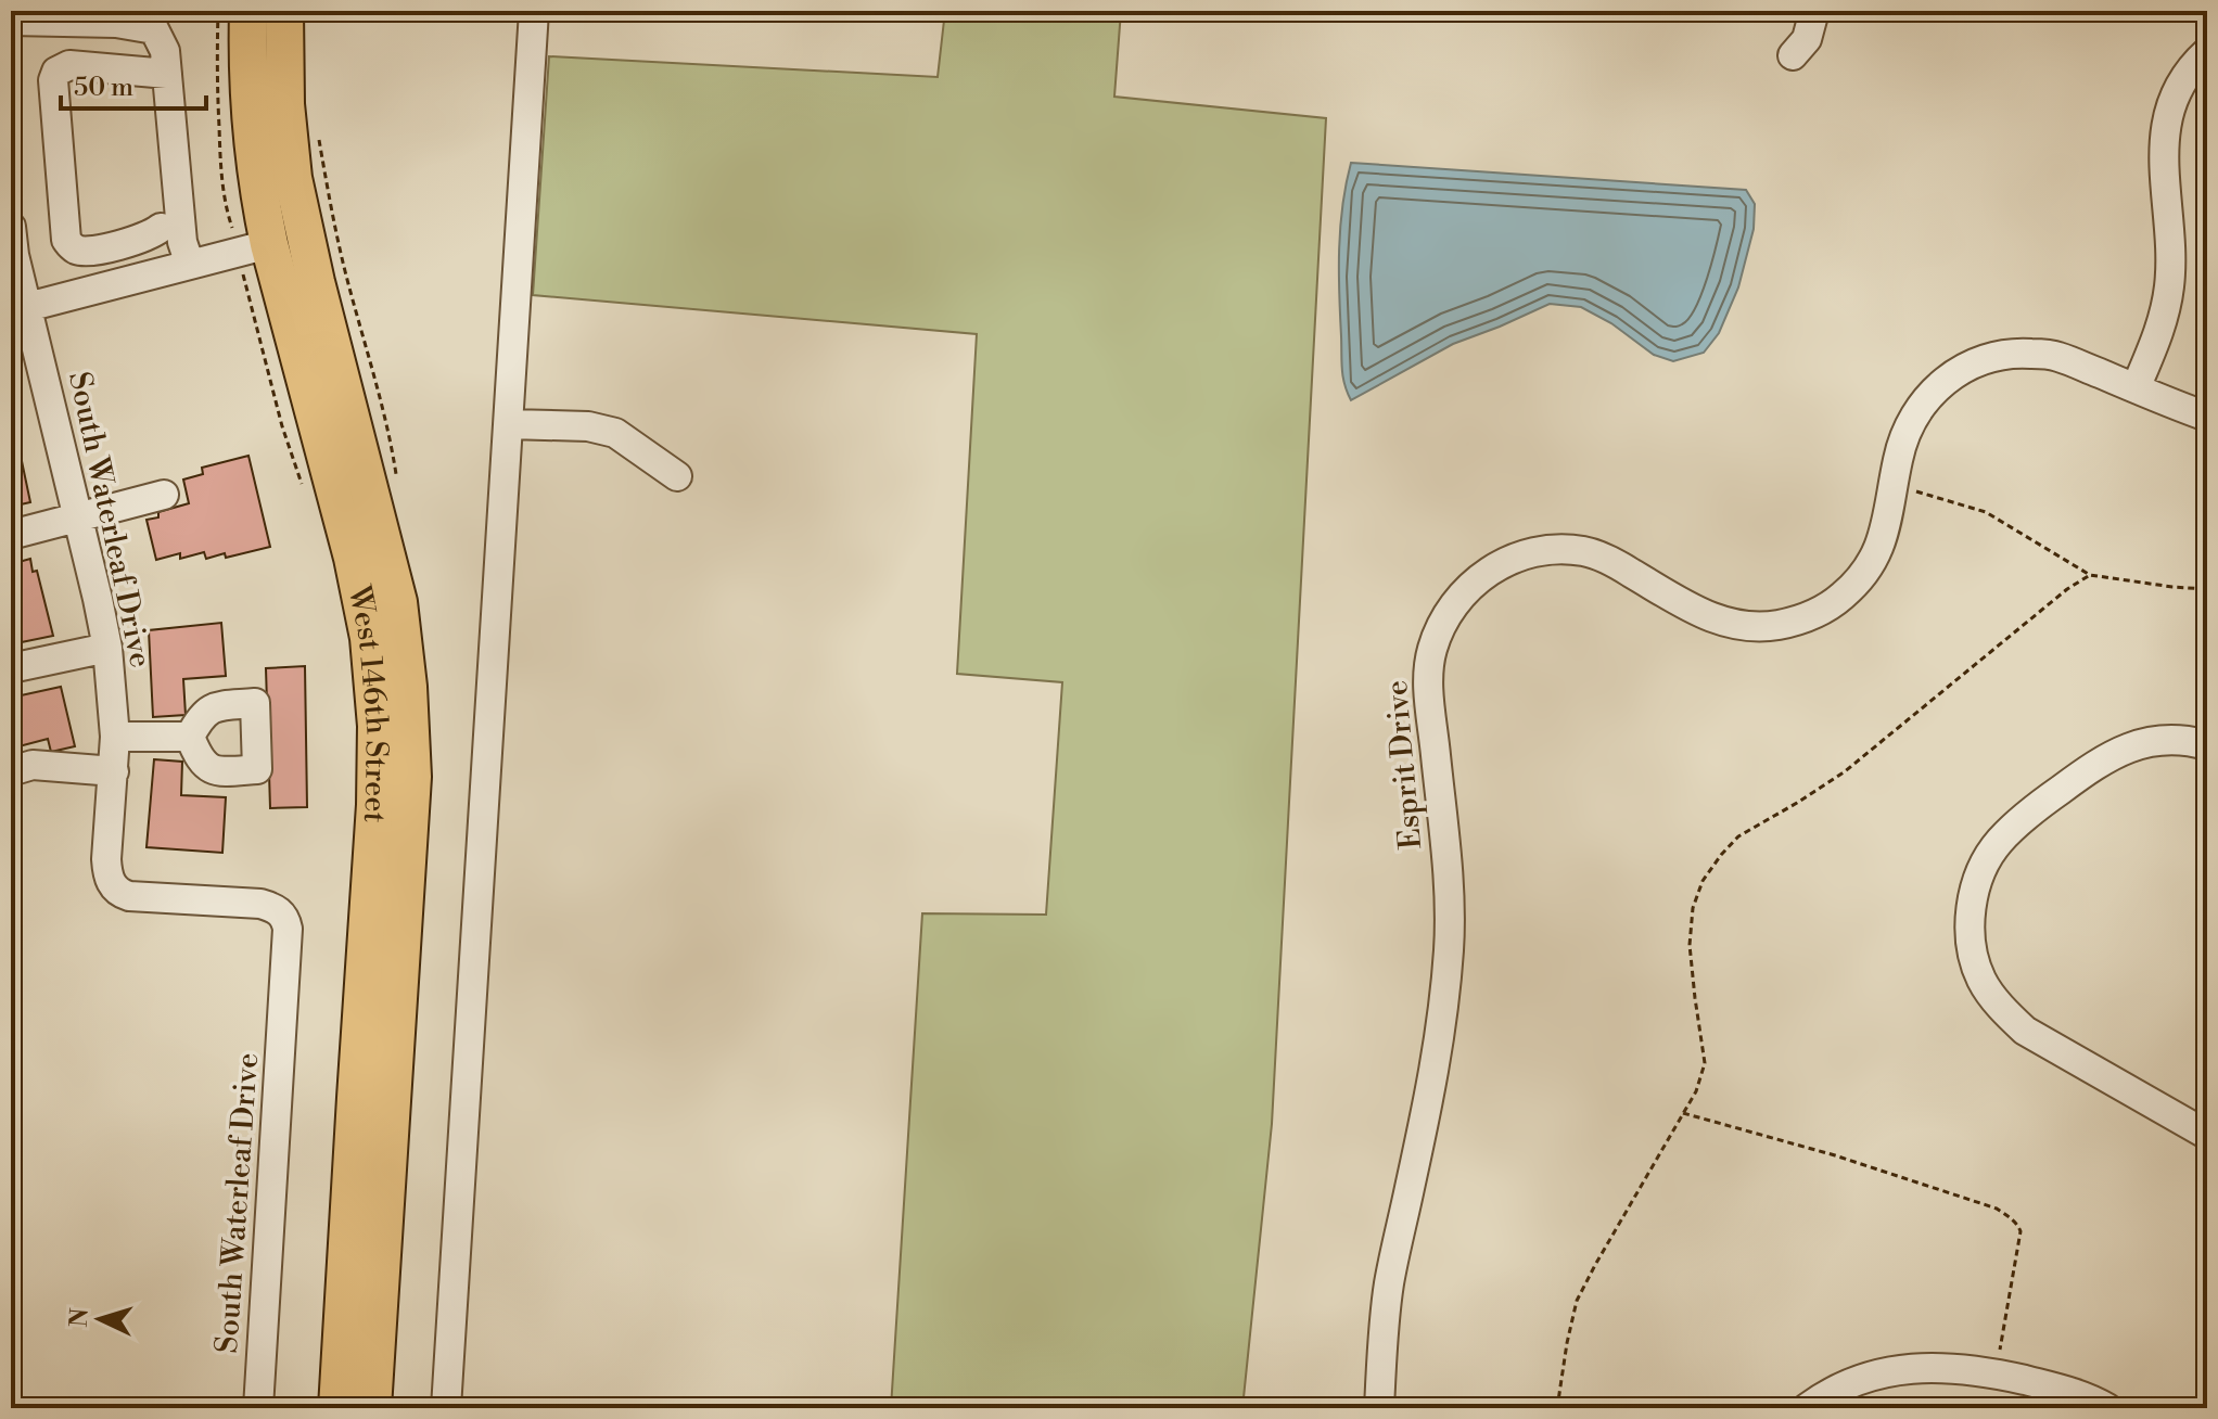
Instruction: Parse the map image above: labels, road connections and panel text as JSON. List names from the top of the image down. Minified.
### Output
{"streets":{"main road":["West 146th Street"],"street":["South Waterleaf Drive","Esprit Drive"]},"scale_bar":"50 m","north":"left"}
